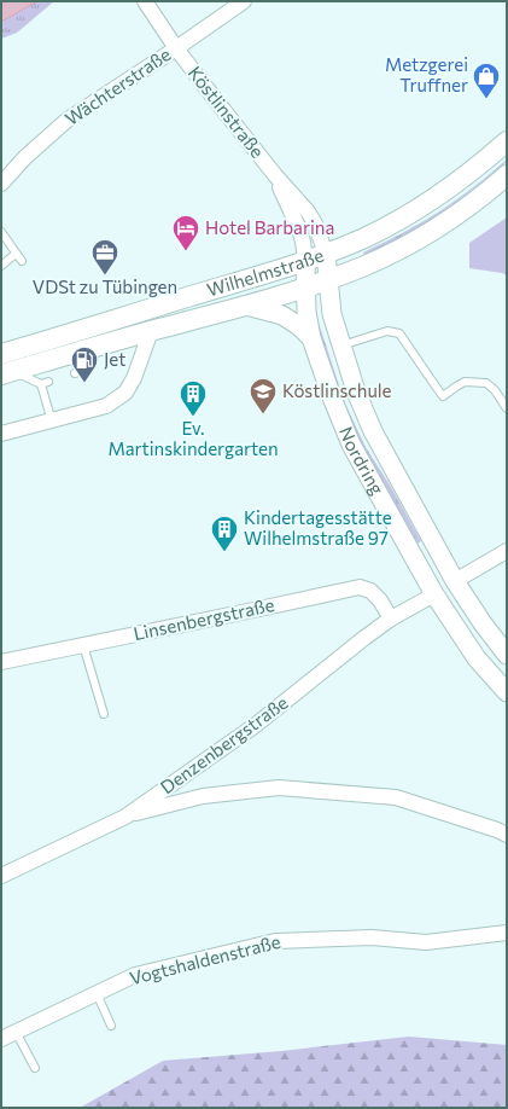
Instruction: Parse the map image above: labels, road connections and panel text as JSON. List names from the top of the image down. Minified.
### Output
{"streets":{"main road":["Wilhelmstraße"],"street":["Wächterstraße","Köstlinstraße","Nordring","Linsenbergstraße","Denzenbergstraße","Vogtshaldenstraße"]},"crossings":[["Wächterstraße","Köstlinstraße"],["Köstlinstraße","Wilhelmstraße"],["Köstlinstraße","Nordring"],["Wilhelmstraße","Nordring"],["Nordring","Denzenbergstraße"],["Linsenbergstraße","Denzenbergstraße"]],"places":{"shop":["Metzgerei Truffner"],"hotel":["Hotel Barbarina"],"office":["VDSt zu Tübingen"],"fuel station":["Jet"],"school or university":["Köstlinschule"],"building":["Ev. Martinskindergarten","Kindertagesstätte Wilhelmstraße 97"]}}
